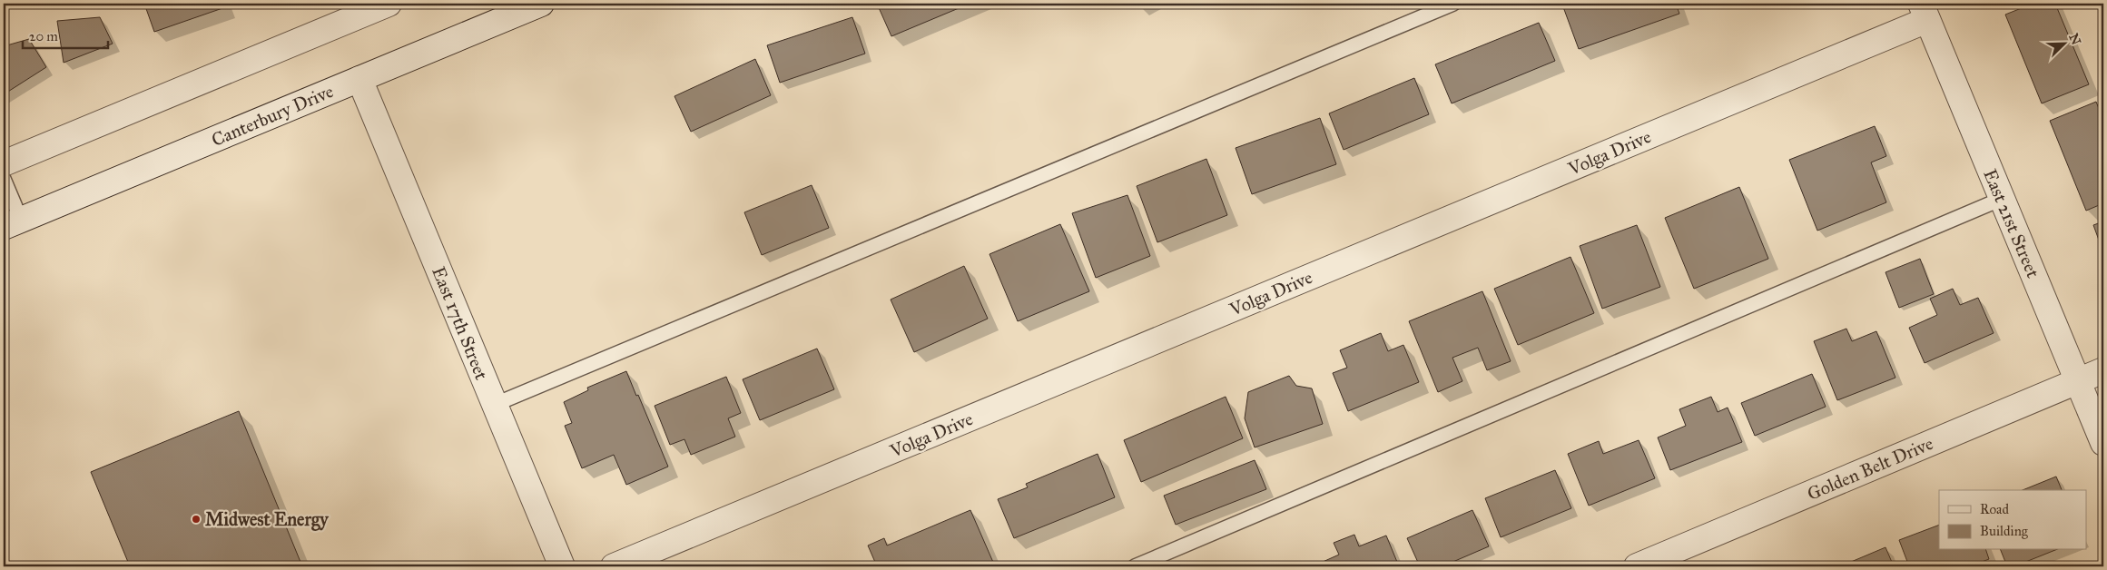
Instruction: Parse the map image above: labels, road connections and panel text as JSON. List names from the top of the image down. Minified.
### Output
{"streets":{"street":["Canterbury Drive","Volga Drive","East 21st Street","East 17th Street","Golden Belt Drive"]},"crossings":[["Canterbury Drive","East 17th Street"],["Volga Drive","East 21st Street"],["East 21st Street","Golden Belt Drive"]],"places":["Midwest Energy"],"legend":["Road","Building"],"scale_bar":"20 m","north":"top right"}
